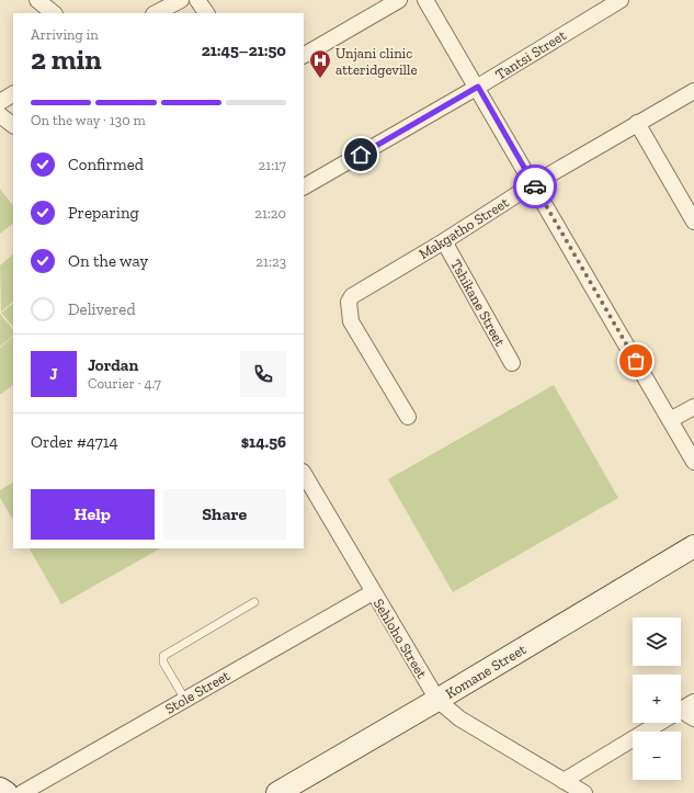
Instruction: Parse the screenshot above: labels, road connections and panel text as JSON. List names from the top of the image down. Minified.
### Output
{"streets":{"street":["Tantsi Street","Makgatho Street","Tshikane Street","Sehloho Street","Komane Street","Stole Street"]},"crossings":[["Makgatho Street","Tshikane Street"],["Sehloho Street","Komane Street"],["Sehloho Street","Stole Street"]],"places":{"hospital":["Unjani clinic atteridgeville"]},"page":{"heading":["2 min","Arriving in","21:45–21:50"],"panel":["Jordan","Courier · 4.7","Order #4714","$14.56"],"bar":"On the way · 130 m","list":[["Confirmed","21:17"],["Preparing","21:20"],["On the way","21:23"],"Delivered"],"round":"J","buttons":["Help","Share"],"map_buttons":["+","−"]}}
